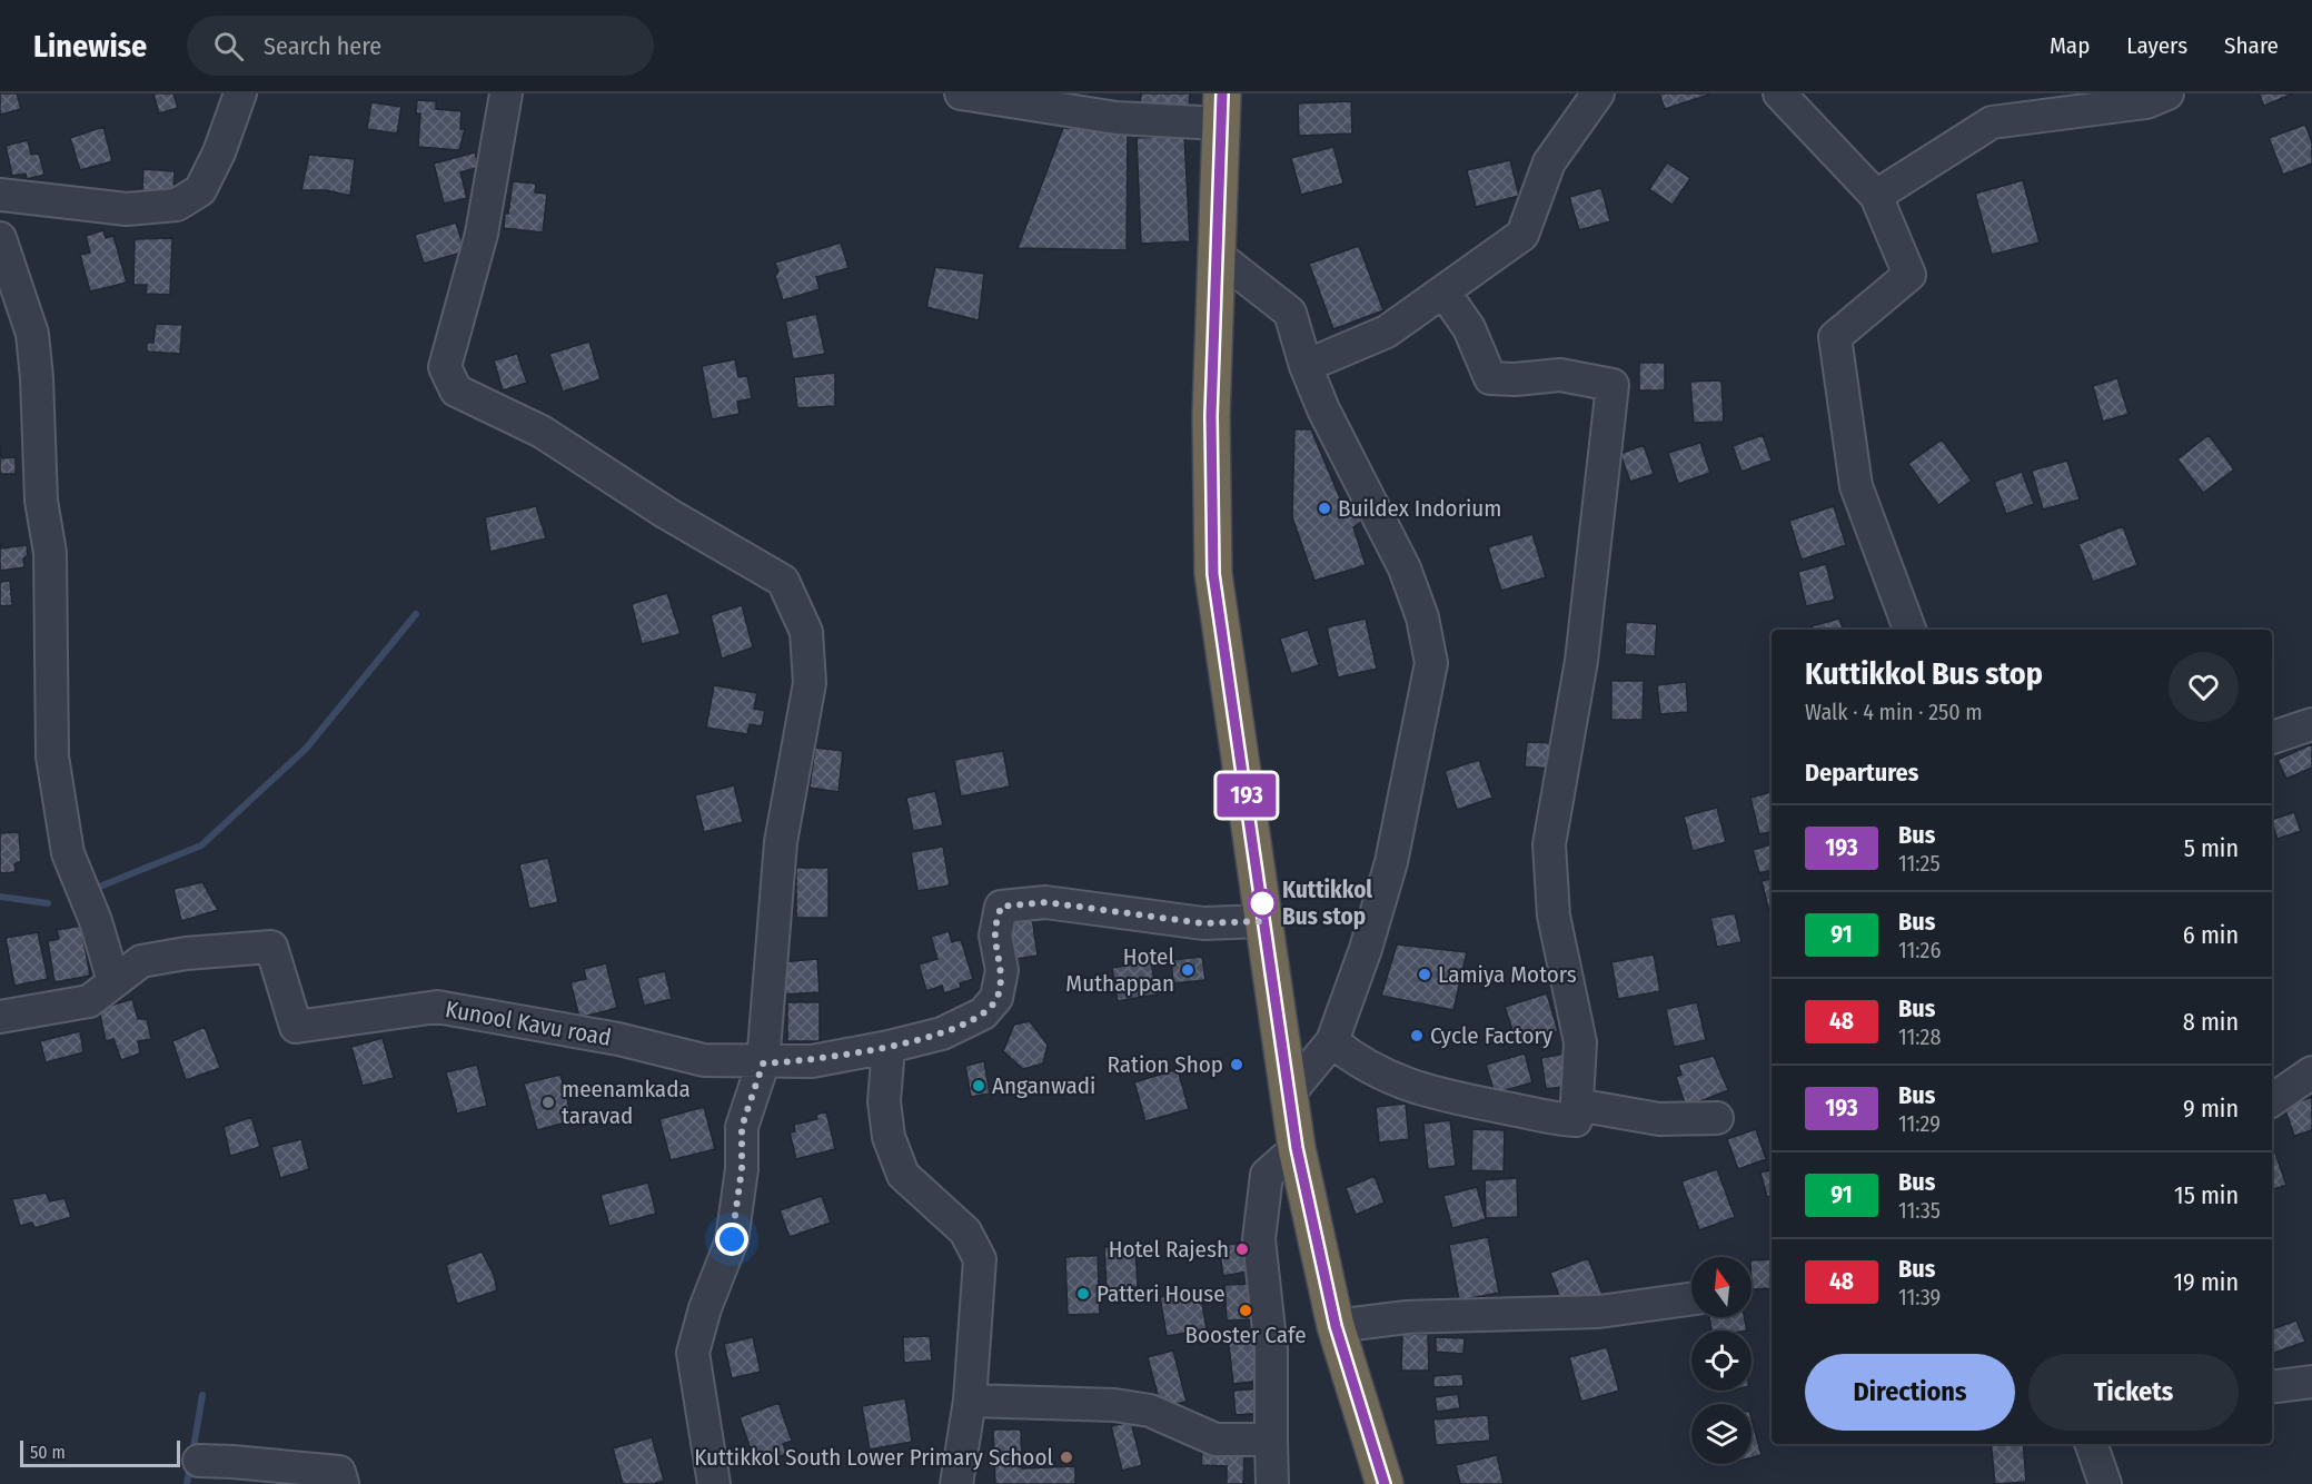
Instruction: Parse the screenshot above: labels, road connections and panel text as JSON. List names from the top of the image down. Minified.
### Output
{"streets":{"street":["Kunool Kavu road"]},"places":["Buildex Indorium","Kuttikkol Bus stop","Hotel Muthappan","Lamiya Motors","Cycle Factory","Ration Shop","Anganwadi","meenamkada taravad","Hotel Rajesh","Patteri House","Booster Cafe","Kuttikkol South Lower Primary School"],"lines":["bus line 193"],"scale_bar":"50 m","north":"top","page":{"header":"Linewise","search":"Search here","nav":["Map","Layers","Share"],"on_map":"193","heading":[["Kuttikkol Bus stop","Walk · 4 min · 250 m"],"Departures"],"list":[{"mark":"193","name":"Bus","note":"11:25","value":"5 min"},{"mark":"91","name":"Bus","note":"11:26","value":"6 min"},{"mark":"48","name":"Bus","note":"11:28","value":"8 min"},{"mark":"193","name":"Bus","note":"11:29","value":"9 min"},{"mark":"91","name":"Bus","note":"11:35","value":"15 min"},{"mark":"48","name":"Bus","note":"11:39","value":"19 min"}],"buttons":["Directions","Tickets"],"scale":"50 m"}}
